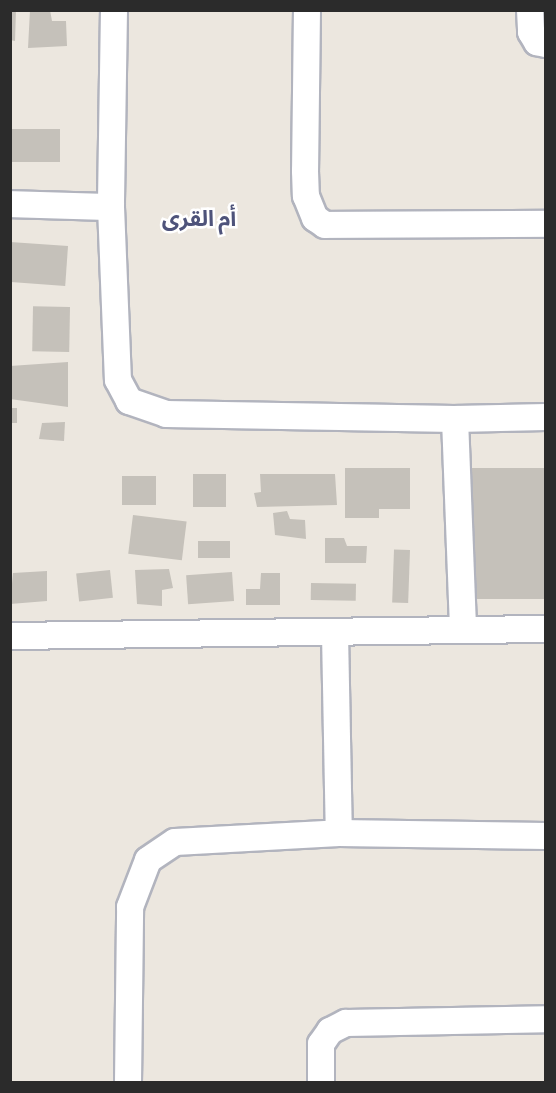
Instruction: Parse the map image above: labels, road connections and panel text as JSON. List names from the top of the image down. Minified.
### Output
{"districts":["أم القرى"]}
